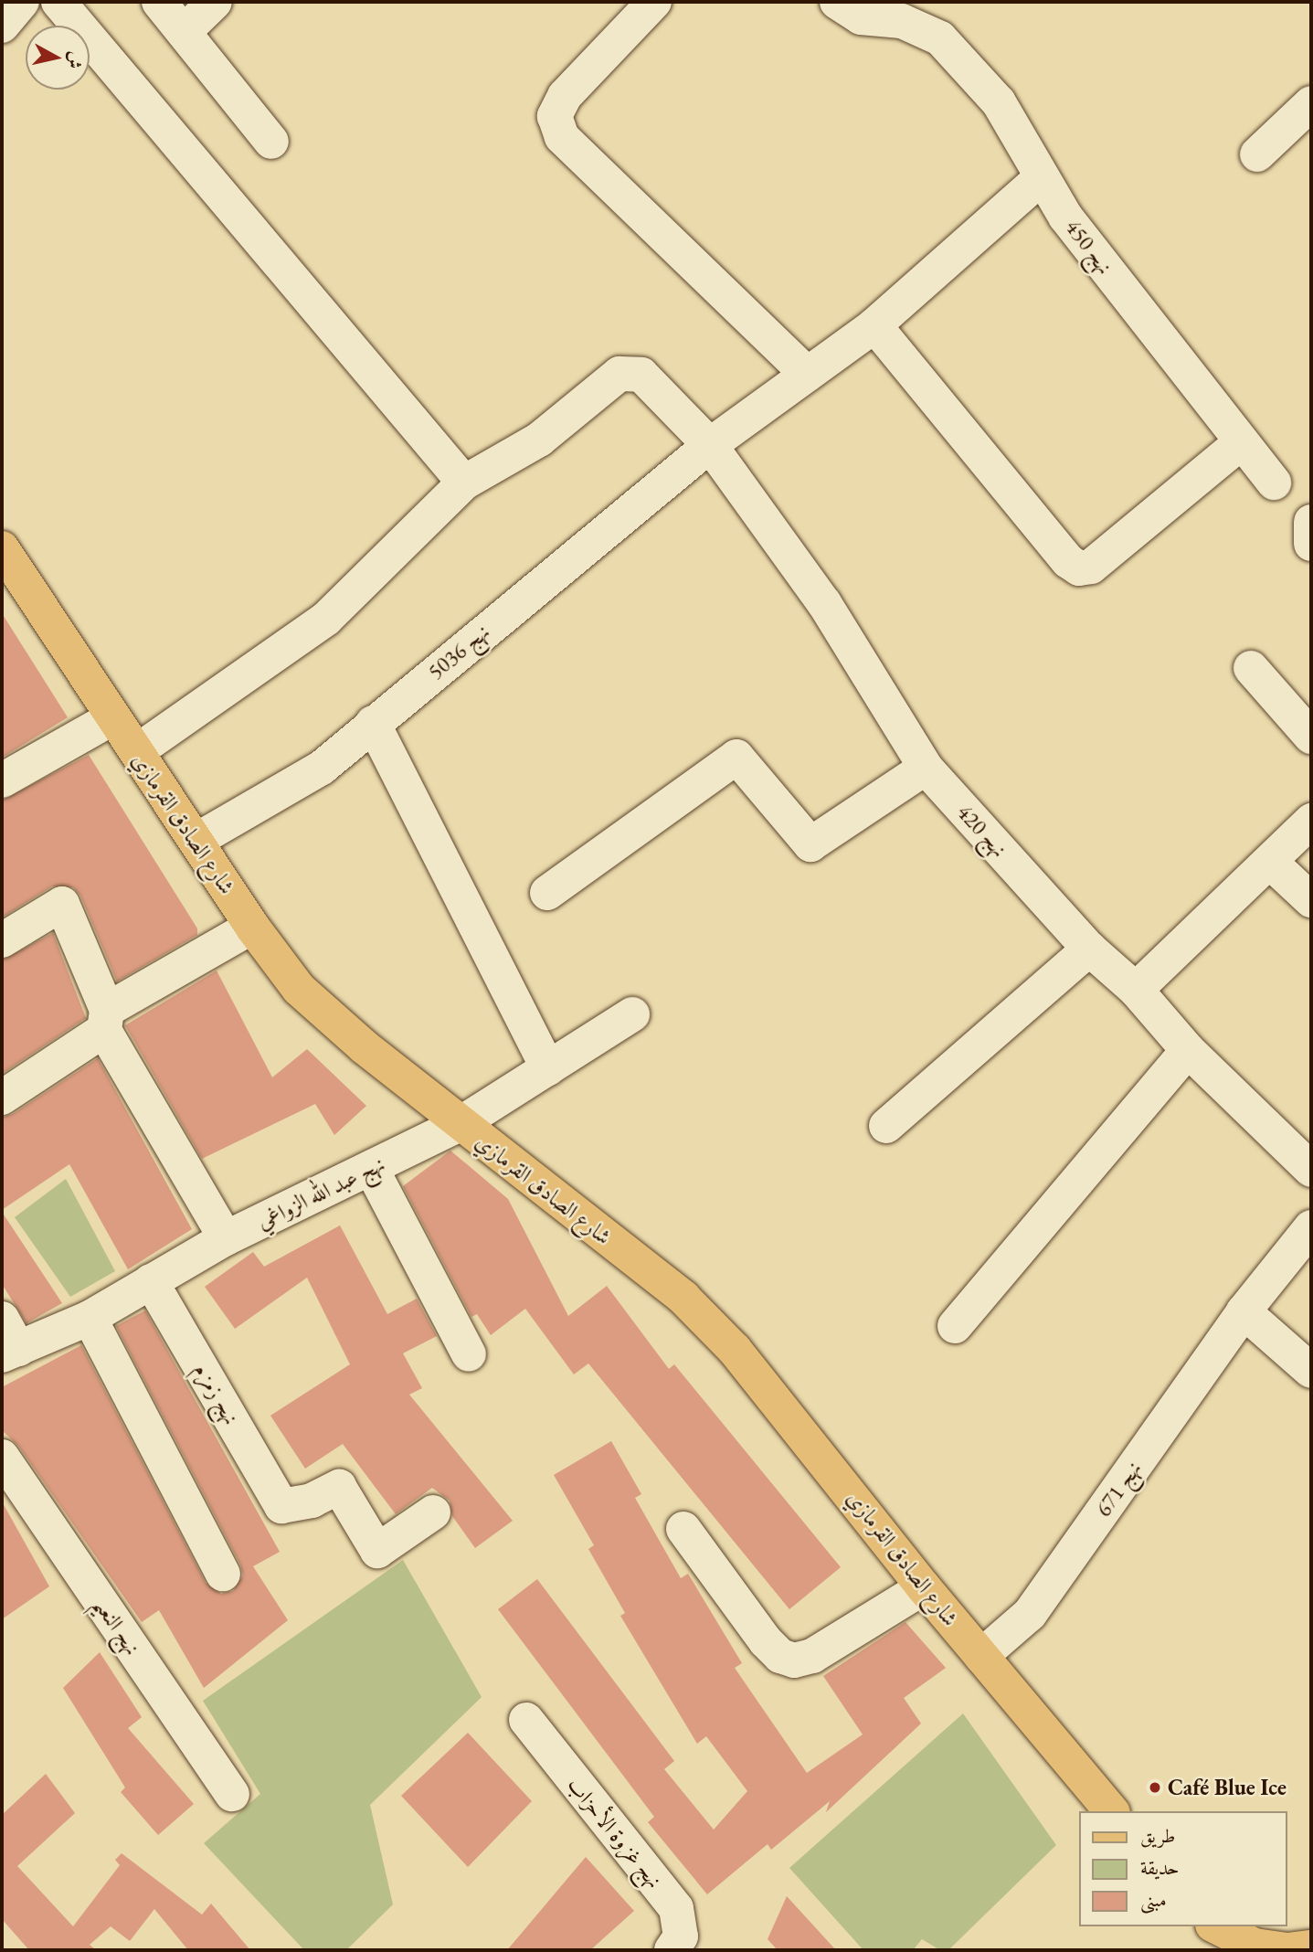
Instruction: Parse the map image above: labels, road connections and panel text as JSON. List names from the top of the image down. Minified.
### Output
{"streets":{"main road":["شارع الصادق القرمازي"],"street":["نهج 450","نهج 5036","نهج 420","نهج عبد الله الزواغي","نهج زمزم","نهج 671","نهج النعيم","نهج غزوة الأحزاب"]},"crossings":[["نهج 450","نهج 5036"],["نهج 5036","شارع الصادق القرمازي"],["نهج 5036","نهج 420"],["شارع الصادق القرمازي","نهج عبد الله الزواغي"],["شارع الصادق القرمازي","نهج 671"],["نهج عبد الله الزواغي","نهج زمزم"]],"places":["Café Blue Ice"],"legend":["طريق","حديقة","مبنى"],"north":"right"}
